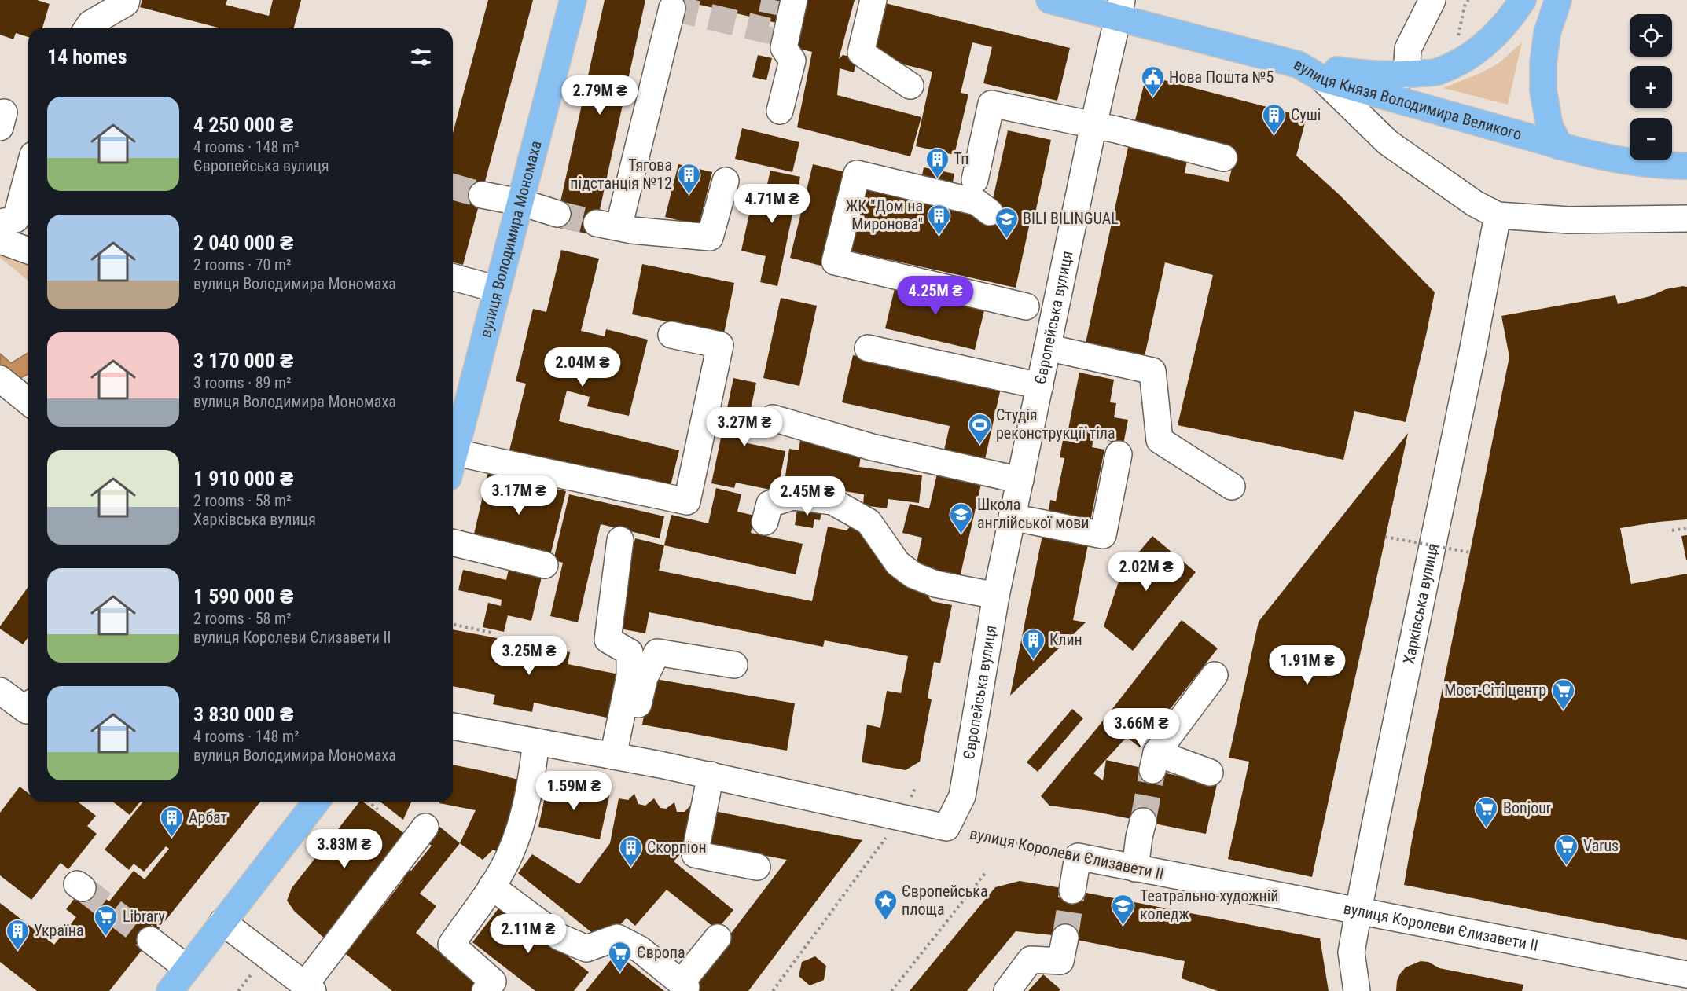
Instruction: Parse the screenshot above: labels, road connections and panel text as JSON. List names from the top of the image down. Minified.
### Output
{"streets":{"main road":["вулиця Князя Володимира Великого","вулиця Володимира Мономаха"],"street":["Європейська вулиця","Харківська вулиця","вулиця Королеви Єлизавети ІІ"]},"crossings":[["вулиця Князя Володимира Великого","Європейська вулиця"],["Європейська вулиця","вулиця Королеви Єлизавети ІІ"],["Харківська вулиця","вулиця Королеви Єлизавети ІІ"]],"places":{"public building":["Нова Пошта №5"],"building":["Суші","Тп","Тягова пiдстанцiя №12","ЖК \"Дом на Миронова\"","Клин","Арбат","Скорпіон","Україна"],"school or university":["BILI BILINGUAL","Школа англійської мови","Театрально-художній коледж"],"sports":["Студія реконструкції тіла"],"supermarket":["Мост-Сіті центр","Bonjour","Varus","Library","Європа"],"place":["Європейська площа"]},"page":{"map_buttons":["+","−"],"heading":"14 homes","price":["2.79M ₴","4.71M ₴","4.25M ₴","2.04M ₴","3.27M ₴","3.17M ₴","2.45M ₴","2.02M ₴","3.25M ₴","1.91M ₴","3.66M ₴","1.59M ₴","3.83M ₴","2.11M ₴"],"list":[{"name":"4 250 000 ₴","note":"4 rooms · 148 m² · Європейська вулиця"},{"name":"2 040 000 ₴","note":"2 rooms · 70 m² · вулиця Володимира Мономаха"},{"name":"3 170 000 ₴","note":"3 rooms · 89 m² · вулиця Володимира Мономаха"},{"name":"1 910 000 ₴","note":"2 rooms · 58 m² · Харківська вулиця"},{"name":"1 590 000 ₴","note":"2 rooms · 58 m² · вулиця Королеви Єлизавети ІІ"},{"name":"3 830 000 ₴","note":"4 rooms · 148 m² · вулиця Володимира Мономаха"}]}}
